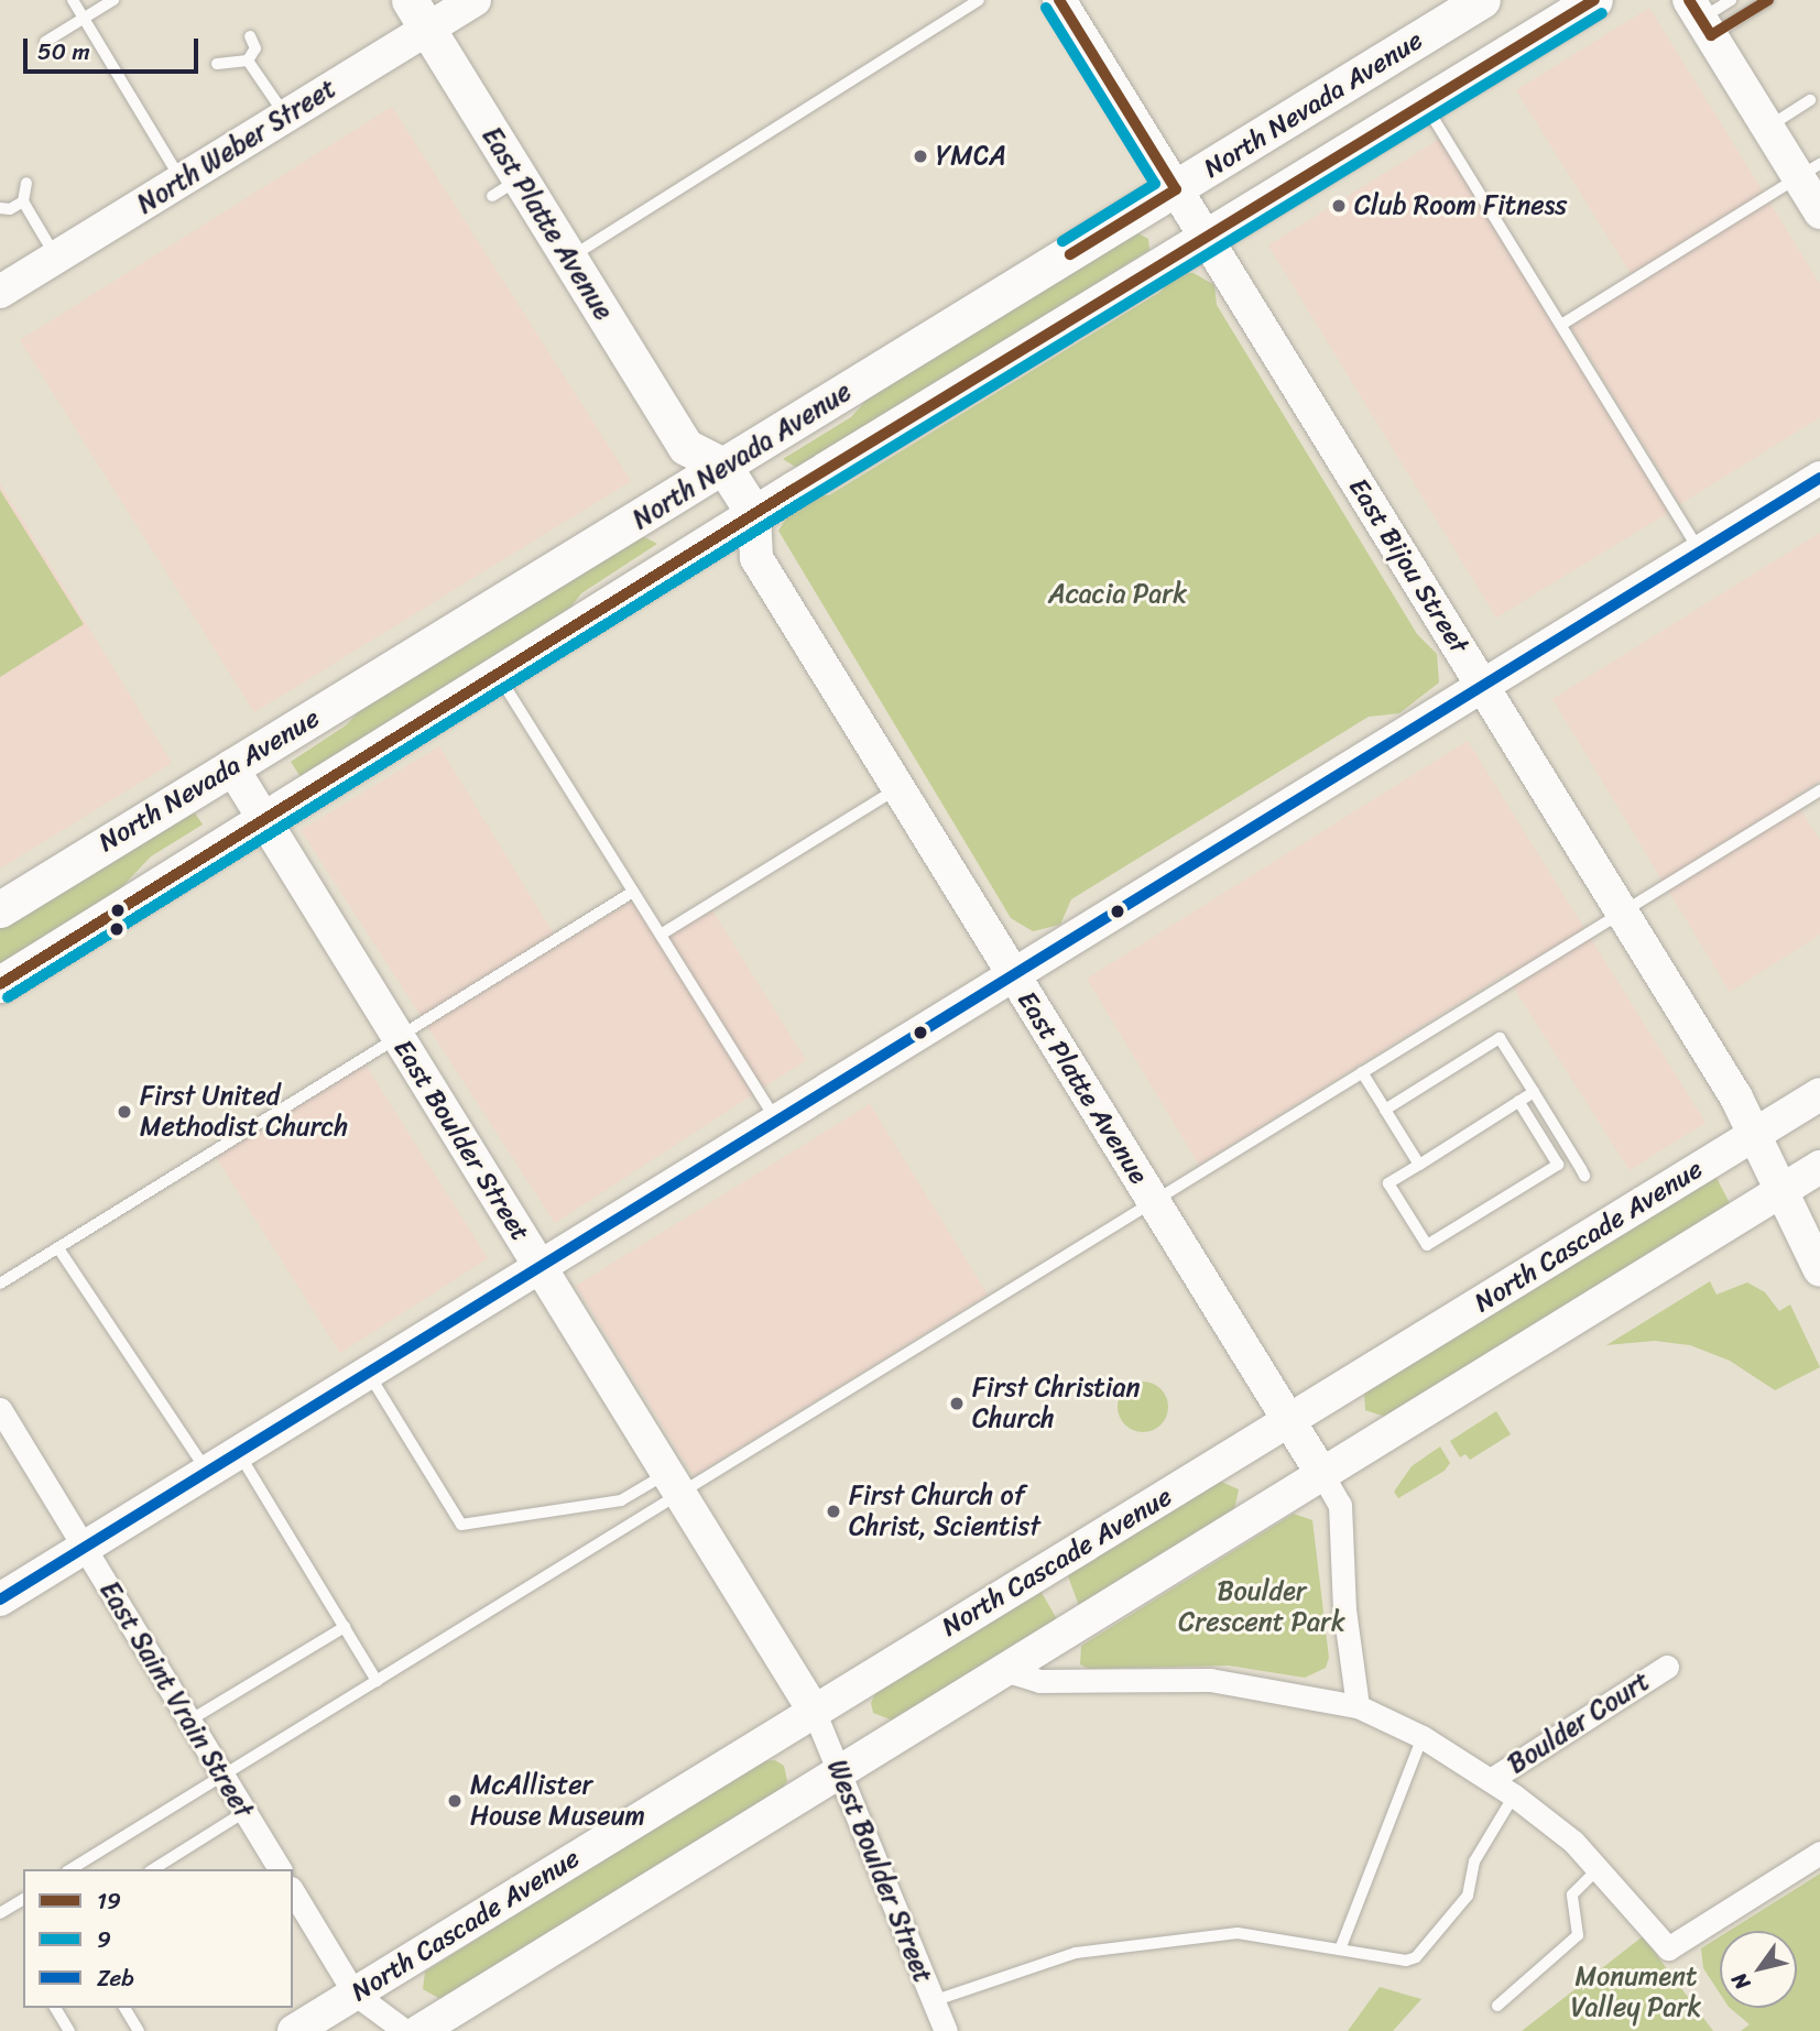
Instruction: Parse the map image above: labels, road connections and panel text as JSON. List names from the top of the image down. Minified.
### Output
{"streets":{"main road":["North Nevada Avenue","North Weber Street","East Platte Avenue","East Bijou Street","East Boulder Street","North Cascade Avenue"],"street":["East Saint Vrain Street","Boulder Court","West Boulder Street"]},"crossings":[["North Nevada Avenue","East Platte Avenue"],["North Nevada Avenue","East Bijou Street"],["North Nevada Avenue","East Boulder Street"],["North Weber Street","East Platte Avenue"],["East Platte Avenue","North Cascade Avenue"],["East Bijou Street","North Cascade Avenue"],["East Boulder Street","North Cascade Avenue"],["East Boulder Street","West Boulder Street"],["North Cascade Avenue","West Boulder Street"]],"parks":["Acacia Park","Boulder Crescent Park","Monument Valley Park"],"places":["YMCA","Club Room Fitness","First United Methodist Church","First Christian Church","First Church of Christ, Scientist","McAllister House Museum"],"lines":["transit line 19","transit line 9","transit line Zeb"],"legend":["19","9","Zeb"],"scale_bar":"50 m","north":"bottom left"}
